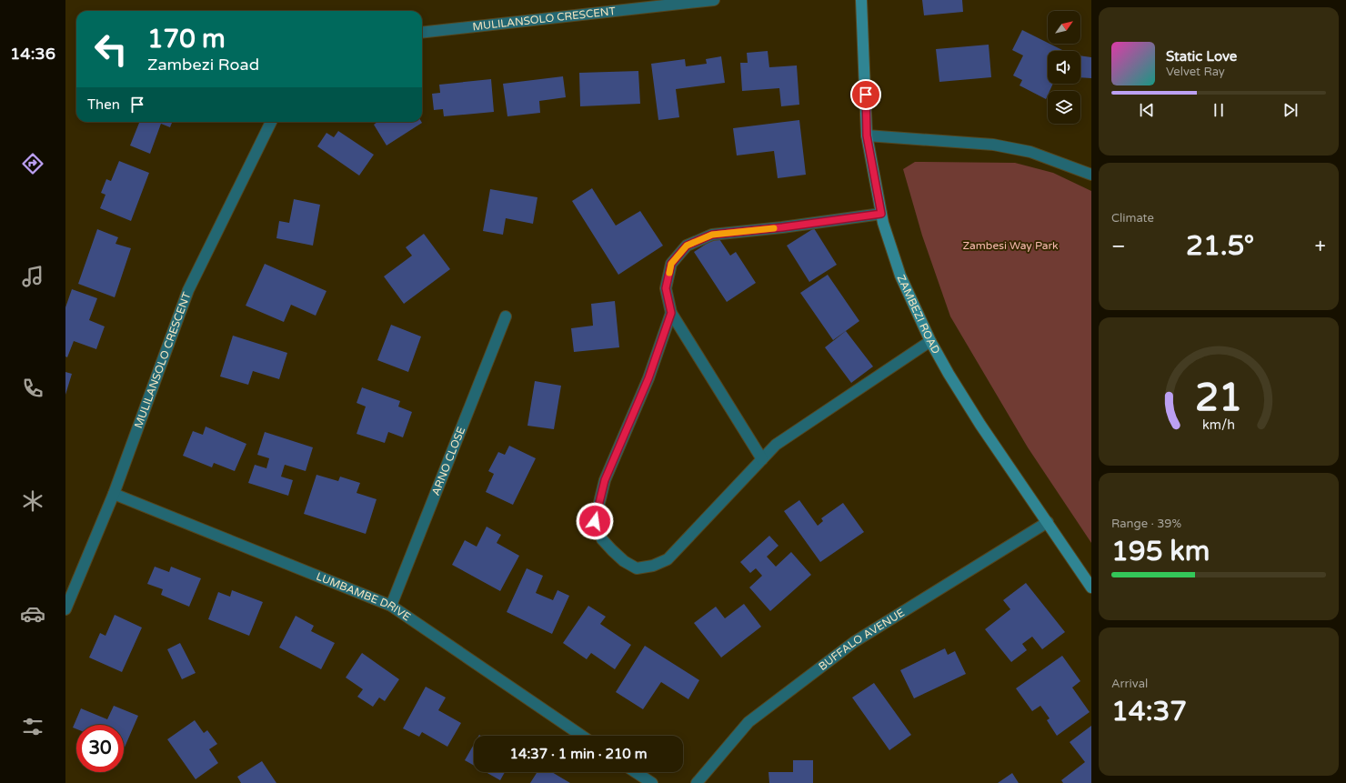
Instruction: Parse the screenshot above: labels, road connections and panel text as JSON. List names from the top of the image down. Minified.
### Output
{"streets":{"main road":["ZAMBEZI ROAD"],"street":["MULILANSOLO CRESCENT","ARNO CLOSE","LUMBAMBE DRIVE","BUFFALO AVENUE"]},"crossings":[["MULILANSOLO CRESCENT","LUMBAMBE DRIVE"],["ZAMBEZI ROAD","BUFFALO AVENUE"],["ARNO CLOSE","LUMBAMBE DRIVE"]],"parks":["Zambesi Way Park"],"north":"top right","page":{"tabs":"14:36","turn":["170 m","Zambezi Road"],"song":["Static Love","Velvet Ray"],"then":"Then","tile":["Climate",["Range · 39%","195 km"],["Arrival","14:37"]],"heat":["−","21.5°","+"],"limit":"30","trip":"14:37 · 1 min · 210 m","gauge":["21","km/h"]}}
